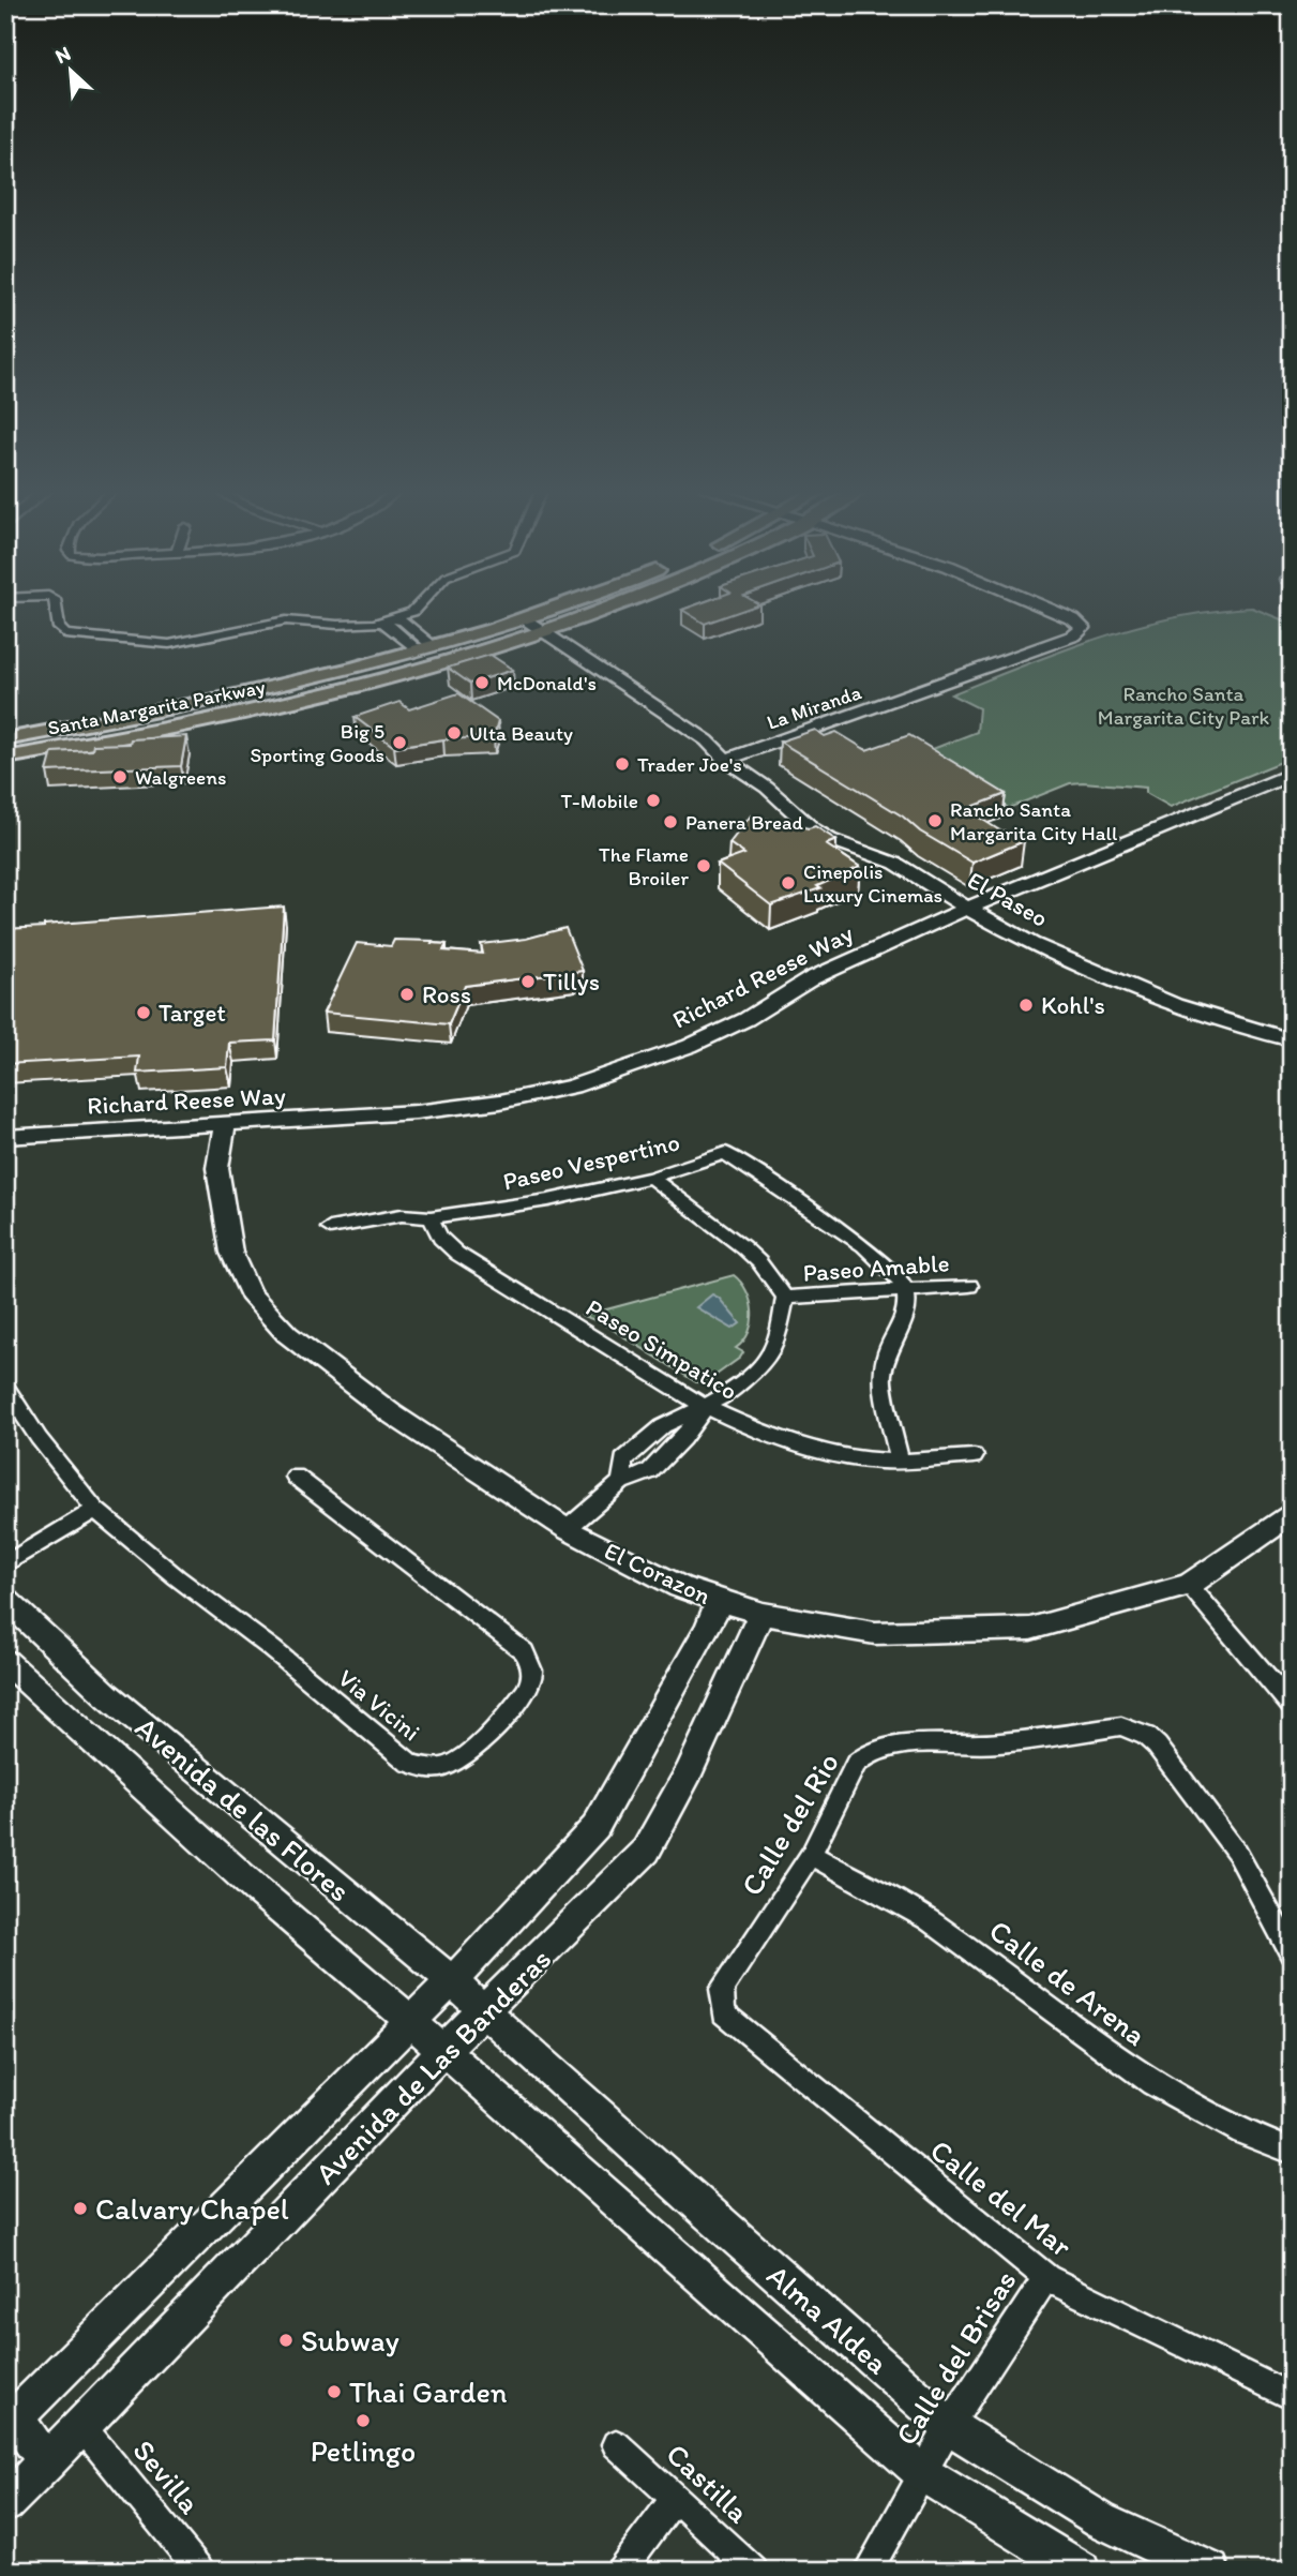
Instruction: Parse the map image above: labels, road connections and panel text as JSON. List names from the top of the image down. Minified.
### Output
{"streets":{"main road":["Santa Margarita Parkway"],"street":["La Miranda","El Paseo","Richard Reese Way","Paseo Vespertino","Paseo Amable","Paseo Simpatico","El Corazon","Via Vicini","Avenida de las Flores","Calle del Rio","Calle de Arena","Avenida de Las Banderas","Calle del Mar","Alma Aldea","Calle del Brisas","Sevilla","Castilla"]},"crossings":[["Santa Margarita Parkway","El Paseo"],["La Miranda","El Paseo"],["El Paseo","Richard Reese Way"],["Richard Reese Way","El Corazon"],["Paseo Vespertino","Paseo Amable"],["Paseo Vespertino","Paseo Simpatico"],["El Corazon","Avenida de Las Banderas"],["Avenida de las Flores","Avenida de Las Banderas"],["Avenida de las Flores","Alma Aldea"],["Calle del Rio","Calle de Arena"],["Calle del Rio","Calle del Mar"],["Avenida de Las Banderas","Alma Aldea"],["Avenida de Las Banderas","Sevilla"],["Calle del Mar","Calle del Brisas"],["Alma Aldea","Calle del Brisas"]],"parks":["Rancho Santa Margarita City Park"],"places":["McDonald's","Ulta Beauty","Big 5 Sporting Goods","Trader Joe's","Walgreens","T-Mobile","Rancho Santa Margarita City Hall","Panera Bread","The Flame Broiler","Cinepolis Luxury Cinemas","Tillys","Ross","Kohl's","Target","Calvary Chapel","Subway","Thai Garden","Petlingo"],"north":"top left"}
